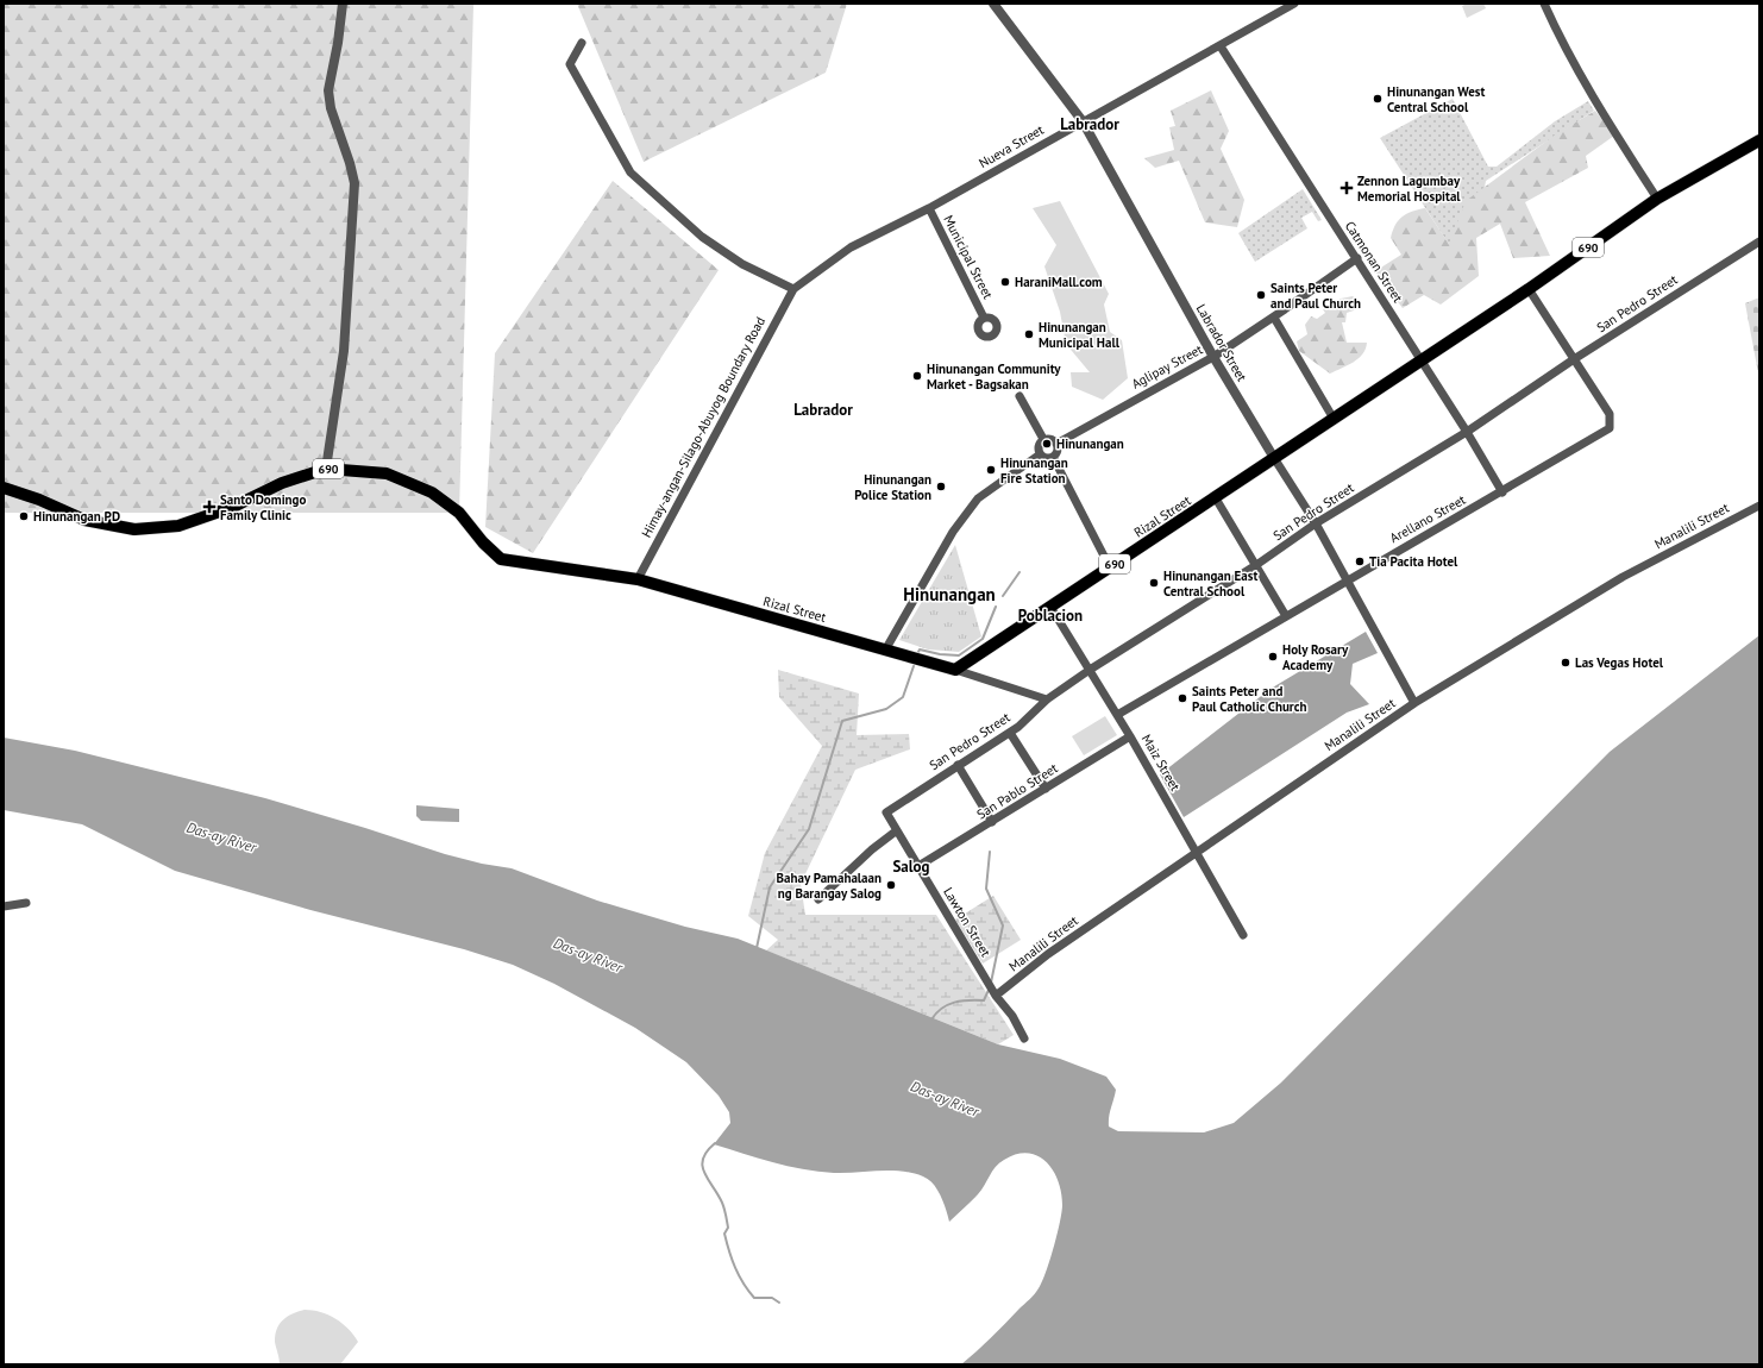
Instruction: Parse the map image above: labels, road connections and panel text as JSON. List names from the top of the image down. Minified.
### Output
{"streets":{"main road":["690","Rizal Street"],"street":["Nueva Street","Municipal Street","Catmonan Street","San Pedro Street","Labrador Street","Aglipay Street","Himay-angan-Silago-Abuyog Boundary Road","Arellano Street","Manalili Street","Maiz Street","San Pablo Street","Lawton Street"]},"crossings":[["Nueva Street","Municipal Street"],["Nueva Street","Catmonan Street"],["Nueva Street","Labrador Street"],["Nueva Street","Himay-angan-Silago-Abuyog Boundary Road"],["690","Catmonan Street"],["690","Himay-angan-Silago-Abuyog Boundary Road"],["690","Rizal Street"],["690","Arellano Street"],["Catmonan Street","San Pedro Street"],["Catmonan Street","Aglipay Street"],["Catmonan Street","Rizal Street"],["Catmonan Street","Arellano Street"],["San Pedro Street","Labrador Street"],["San Pedro Street","Arellano Street"],["San Pedro Street","Maiz Street"],["San Pedro Street","Lawton Street"],["Labrador Street","Aglipay Street"],["Labrador Street","Rizal Street"],["Labrador Street","Arellano Street"],["Labrador Street","Manalili Street"],["Himay-angan-Silago-Abuyog Boundary Road","Rizal Street"],["Rizal Street","Maiz Street"],["Arellano Street","Maiz Street"],["Manalili Street","Maiz Street"],["Manalili Street","Lawton Street"],["Maiz Street","San Pablo Street"],["San Pablo Street","Lawton Street"]],"districts":["Labrador","Labrador","Hinunangan","Poblacion","Salog"],"water":["Das-ay River"],"places":{"other":["Hinunangan West Central School","HaraniMall.com","Saints Peter and Paul Church","Hinunangan Municipal Hall","Hinunangan Community Market - Bagsakan","Hinunangan","Hinunangan Fire Station","Hinunangan Police Station","Hinunangan PD","Tia Pacita Hotel","Hinunangan East Central School","Holy Rosary Academy","Las Vegas Hotel","Saints Peter and Paul Catholic Church","Bahay Pamahalaan ng Barangay Salog"],"health":["Zennon Lagumbay Memorial Hospital","Santo Domingo Family Clinic"]}}
